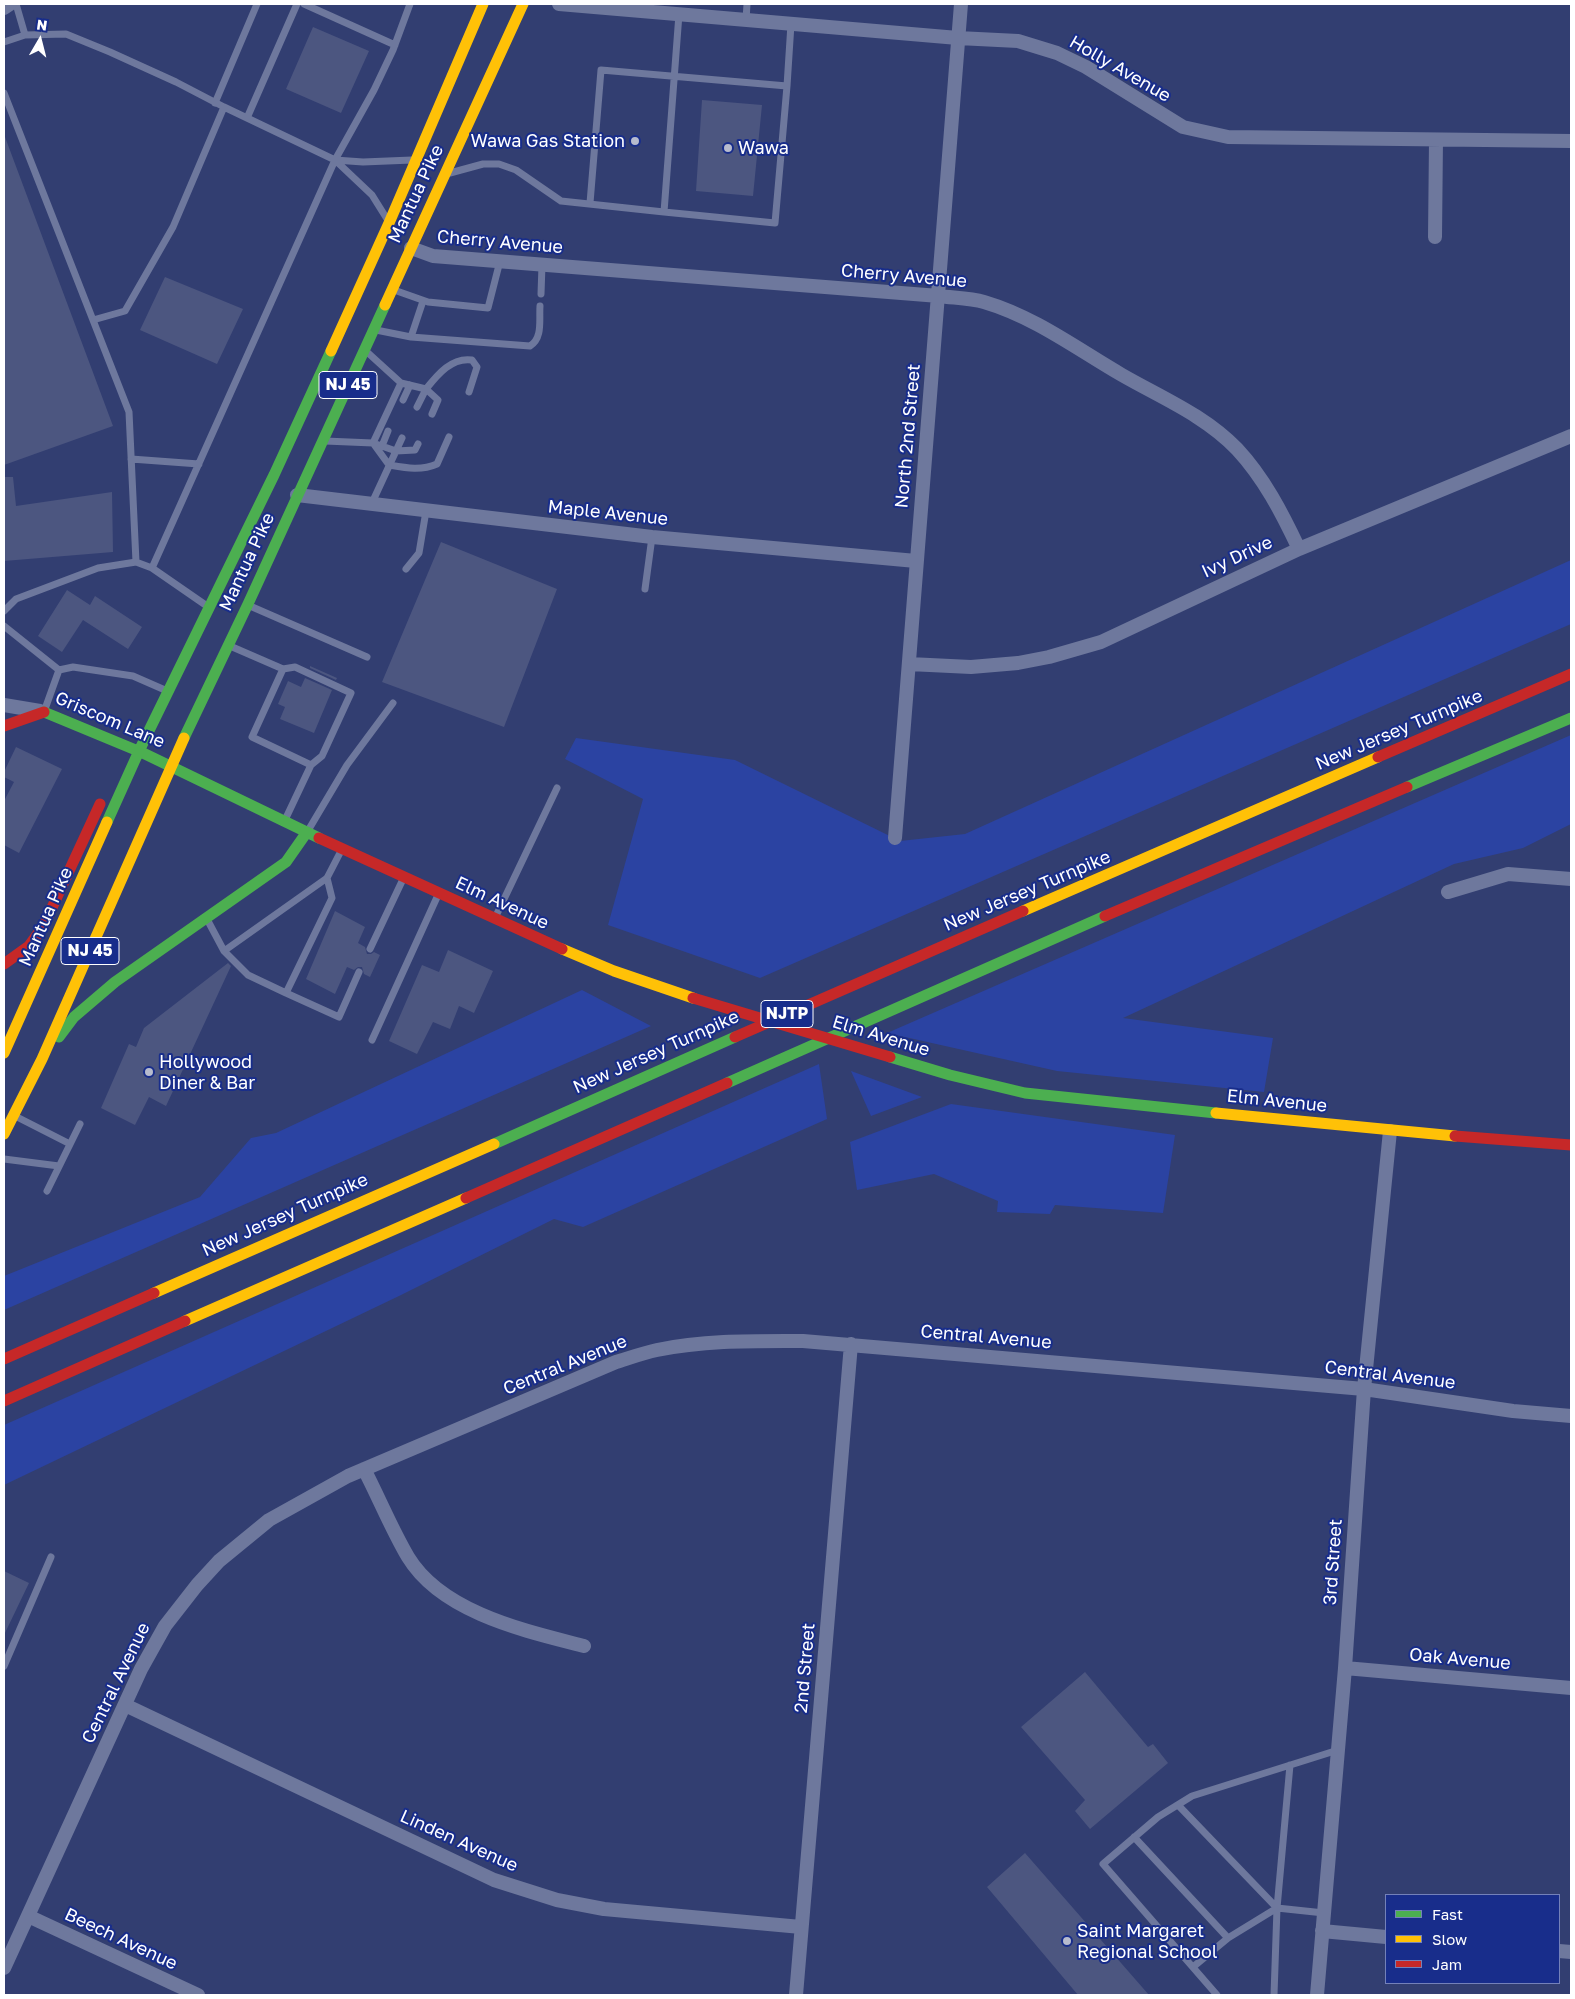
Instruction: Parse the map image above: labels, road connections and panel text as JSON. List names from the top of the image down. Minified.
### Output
{"streets":{"main road":["Mantua Pike","NJ 45","Griscom Lane","New Jersey Turnpike","Elm Avenue","NJTP"],"street":["Holly Avenue","Cherry Avenue","North 2nd Street","Maple Avenue","Ivy Drive","Central Avenue","3rd Street","Oak Avenue","2nd Street","Linden Avenue","Beech Avenue"]},"crossings":[["Holly Avenue","North 2nd Street"],["Mantua Pike","Cherry Avenue"],["Mantua Pike","Maple Avenue"],["Mantua Pike","Griscom Lane"],["Mantua Pike","Elm Avenue"],["Cherry Avenue","North 2nd Street"],["Cherry Avenue","Ivy Drive"],["North 2nd Street","Maple Avenue"],["North 2nd Street","Ivy Drive"],["Griscom Lane","Elm Avenue"],["Elm Avenue","3rd Street"],["Central Avenue","3rd Street"],["Central Avenue","2nd Street"],["Central Avenue","Linden Avenue"],["Central Avenue","Beech Avenue"],["3rd Street","Oak Avenue"],["2nd Street","Linden Avenue"]],"places":["Wawa Gas Station","Wawa","Hollywood Diner & Bar","Saint Margaret Regional School"],"legend":["Fast","Slow","Jam"],"north":"top"}
